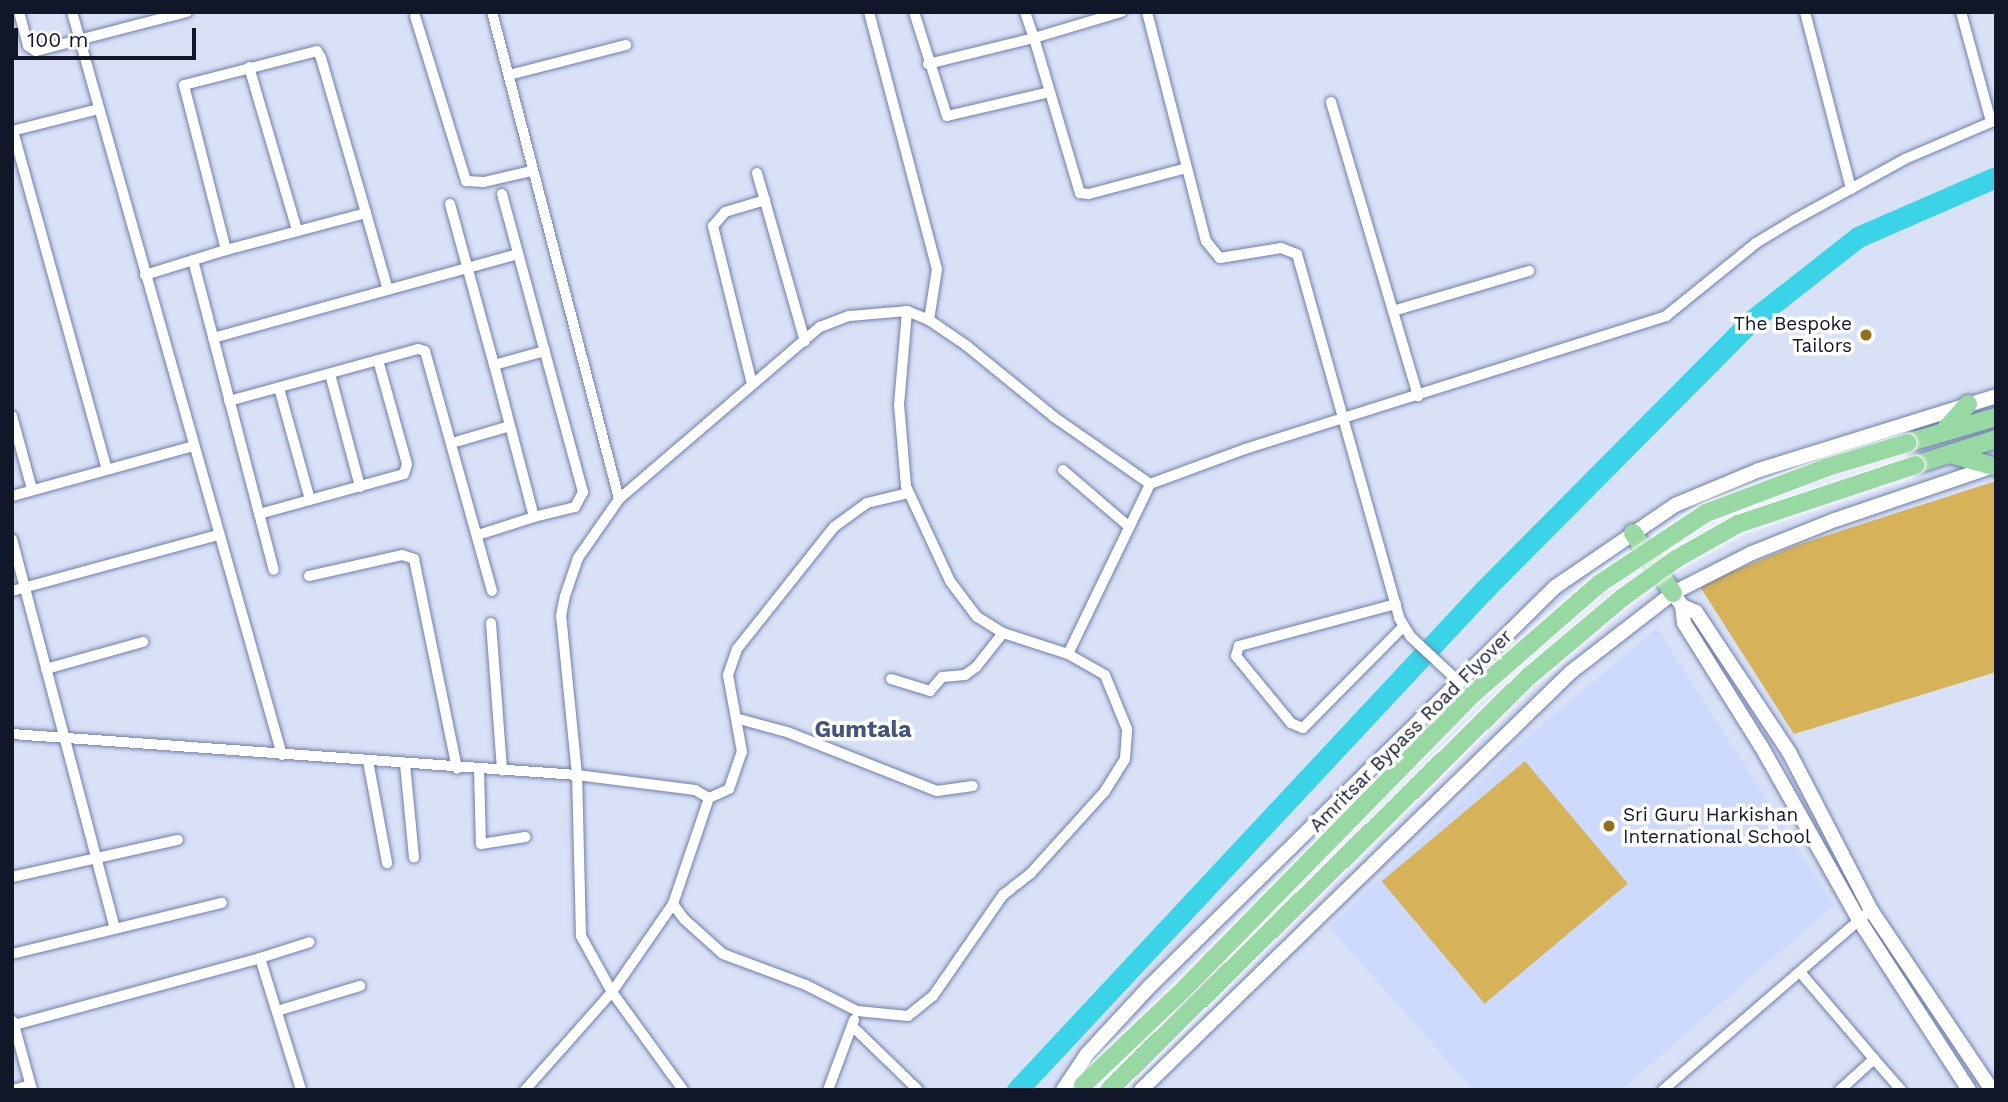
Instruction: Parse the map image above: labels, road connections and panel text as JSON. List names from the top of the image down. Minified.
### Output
{"streets":{"highway":["Amritsar Bypass Road Flyover"]},"districts":["Gumtala"],"places":["The Bespoke Tailors","Sri Guru Harkishan International School"],"scale_bar":"100 m"}
